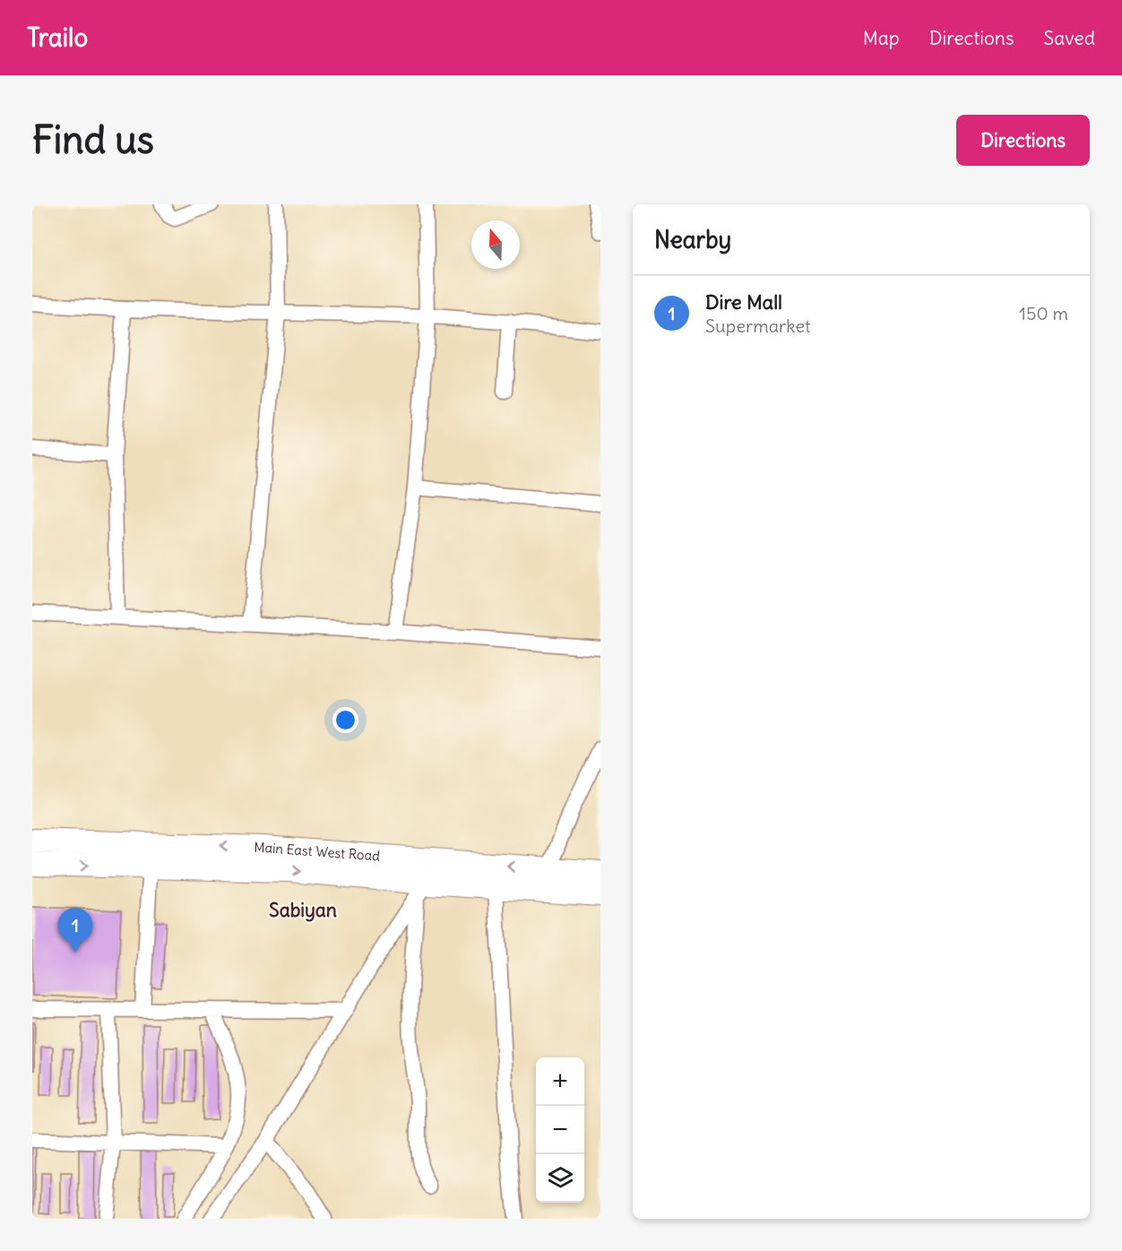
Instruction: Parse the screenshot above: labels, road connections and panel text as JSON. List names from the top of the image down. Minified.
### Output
{"streets":{"main road":["Main East West Road"]},"districts":["Sabiyan"],"north":"top","page":{"header":"Trailo","nav":["Map","Directions","Saved"],"buttons":"Directions","title":"Find us","heading":"Nearby","list":[{"mark":"1","name":"Dire Mall","note":"Supermarket","value":"150 m"}],"pins":"1","map_buttons":["+","−"]}}
